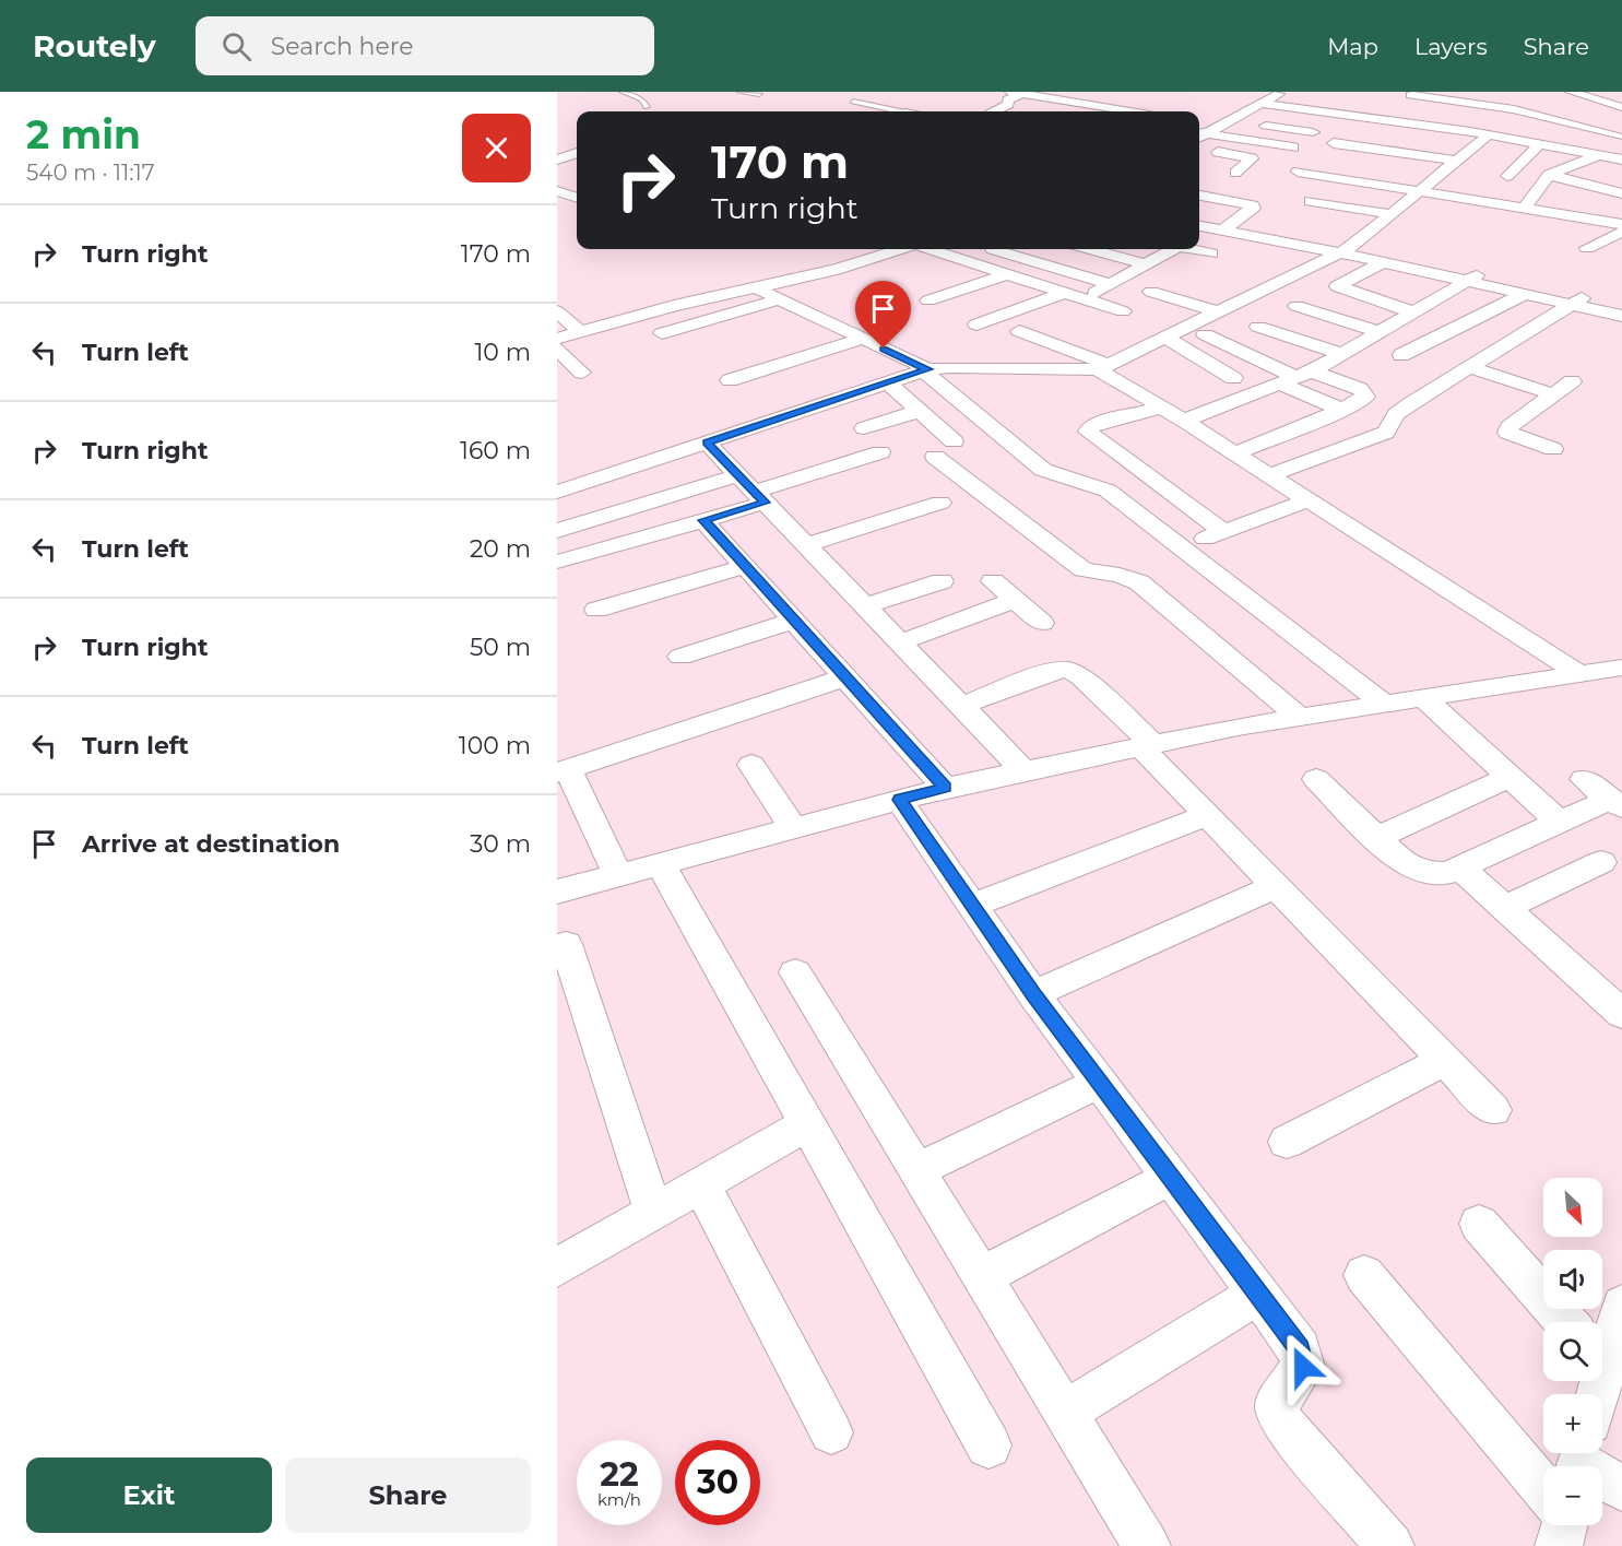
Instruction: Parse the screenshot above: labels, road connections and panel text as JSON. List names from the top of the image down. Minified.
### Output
{"north":"bottom right","page":{"header":"Routely","search":"Search here","nav":["Map","Layers","Share"],"heading":["2 min","540 m · 11:17"],"turn":["170 m","Turn right"],"list":[{"name":"Turn right","value":"170 m"},{"name":"Turn left","value":"10 m"},{"name":"Turn right","value":"160 m"},{"name":"Turn left","value":"20 m"},{"name":"Turn right","value":"50 m"},{"name":"Turn left","value":"100 m"},{"name":"Arrive at destination","value":"30 m"}],"map_buttons":["+","−"],"speed":"22 km/h","limit":"30","buttons":["Exit","Share"]}}
